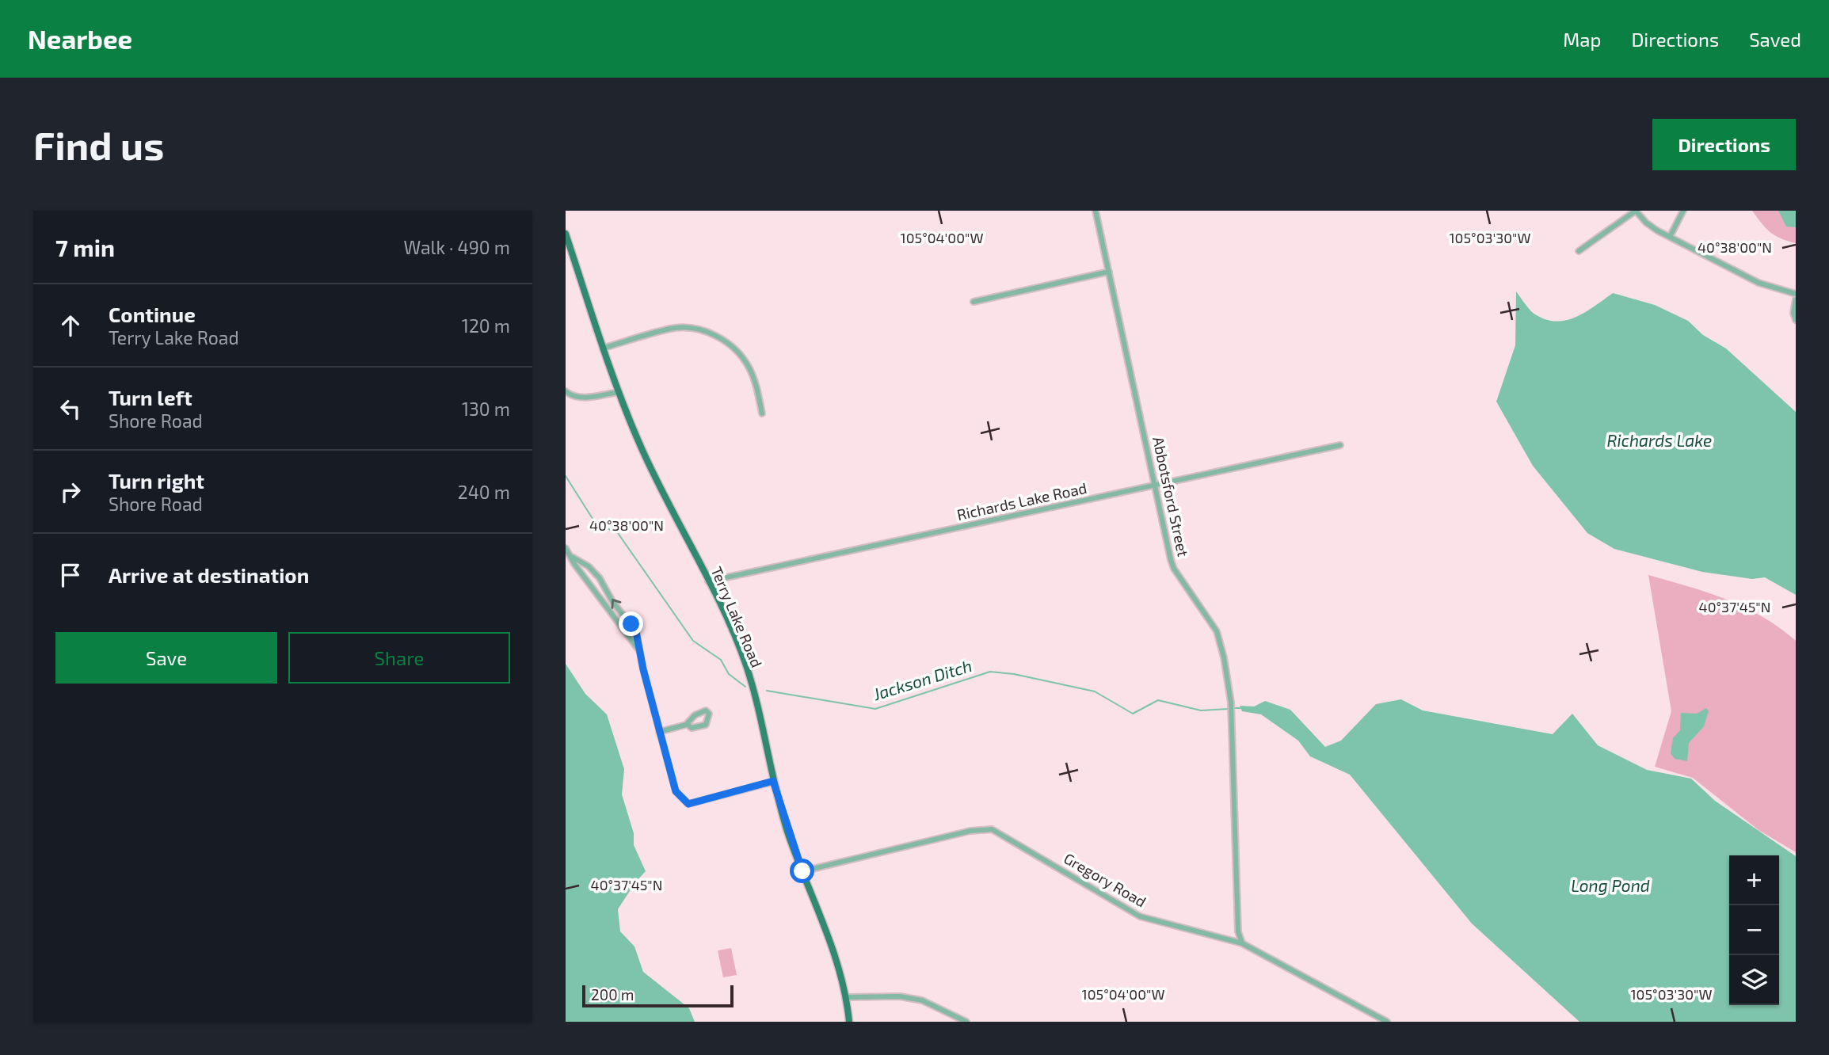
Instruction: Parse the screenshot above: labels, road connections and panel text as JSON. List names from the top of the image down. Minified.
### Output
{"streets":{"main road":["Terry Lake Road"],"street":["Abbotsford Street","Richards Lake Road","Gregory Road"]},"crossings":[["Abbotsford Street","Richards Lake Road"],["Abbotsford Street","Gregory Road"],["Richards Lake Road","Terry Lake Road"],["Terry Lake Road","Gregory Road"]],"water":["Richards Lake","Jackson Ditch","Long Pond"],"scale_bar":"200 m","page":{"header":"Nearbee","nav":["Map","Directions","Saved"],"buttons":["Directions",["Save","Share"]],"title":"Find us","heading":["7 min","Walk · 490 m"],"list":[["Continue","Terry Lake Road","120 m"],["Turn left","Shore Road","130 m"],["Turn right","Shore Road","240 m"],"Arrive at destination"],"map_buttons":["+","−"],"scale":"200 m"},"coordinates":["105°04'00\"W","105°03'30\"W","40°38'00\"N","40°37'45\"N"]}
